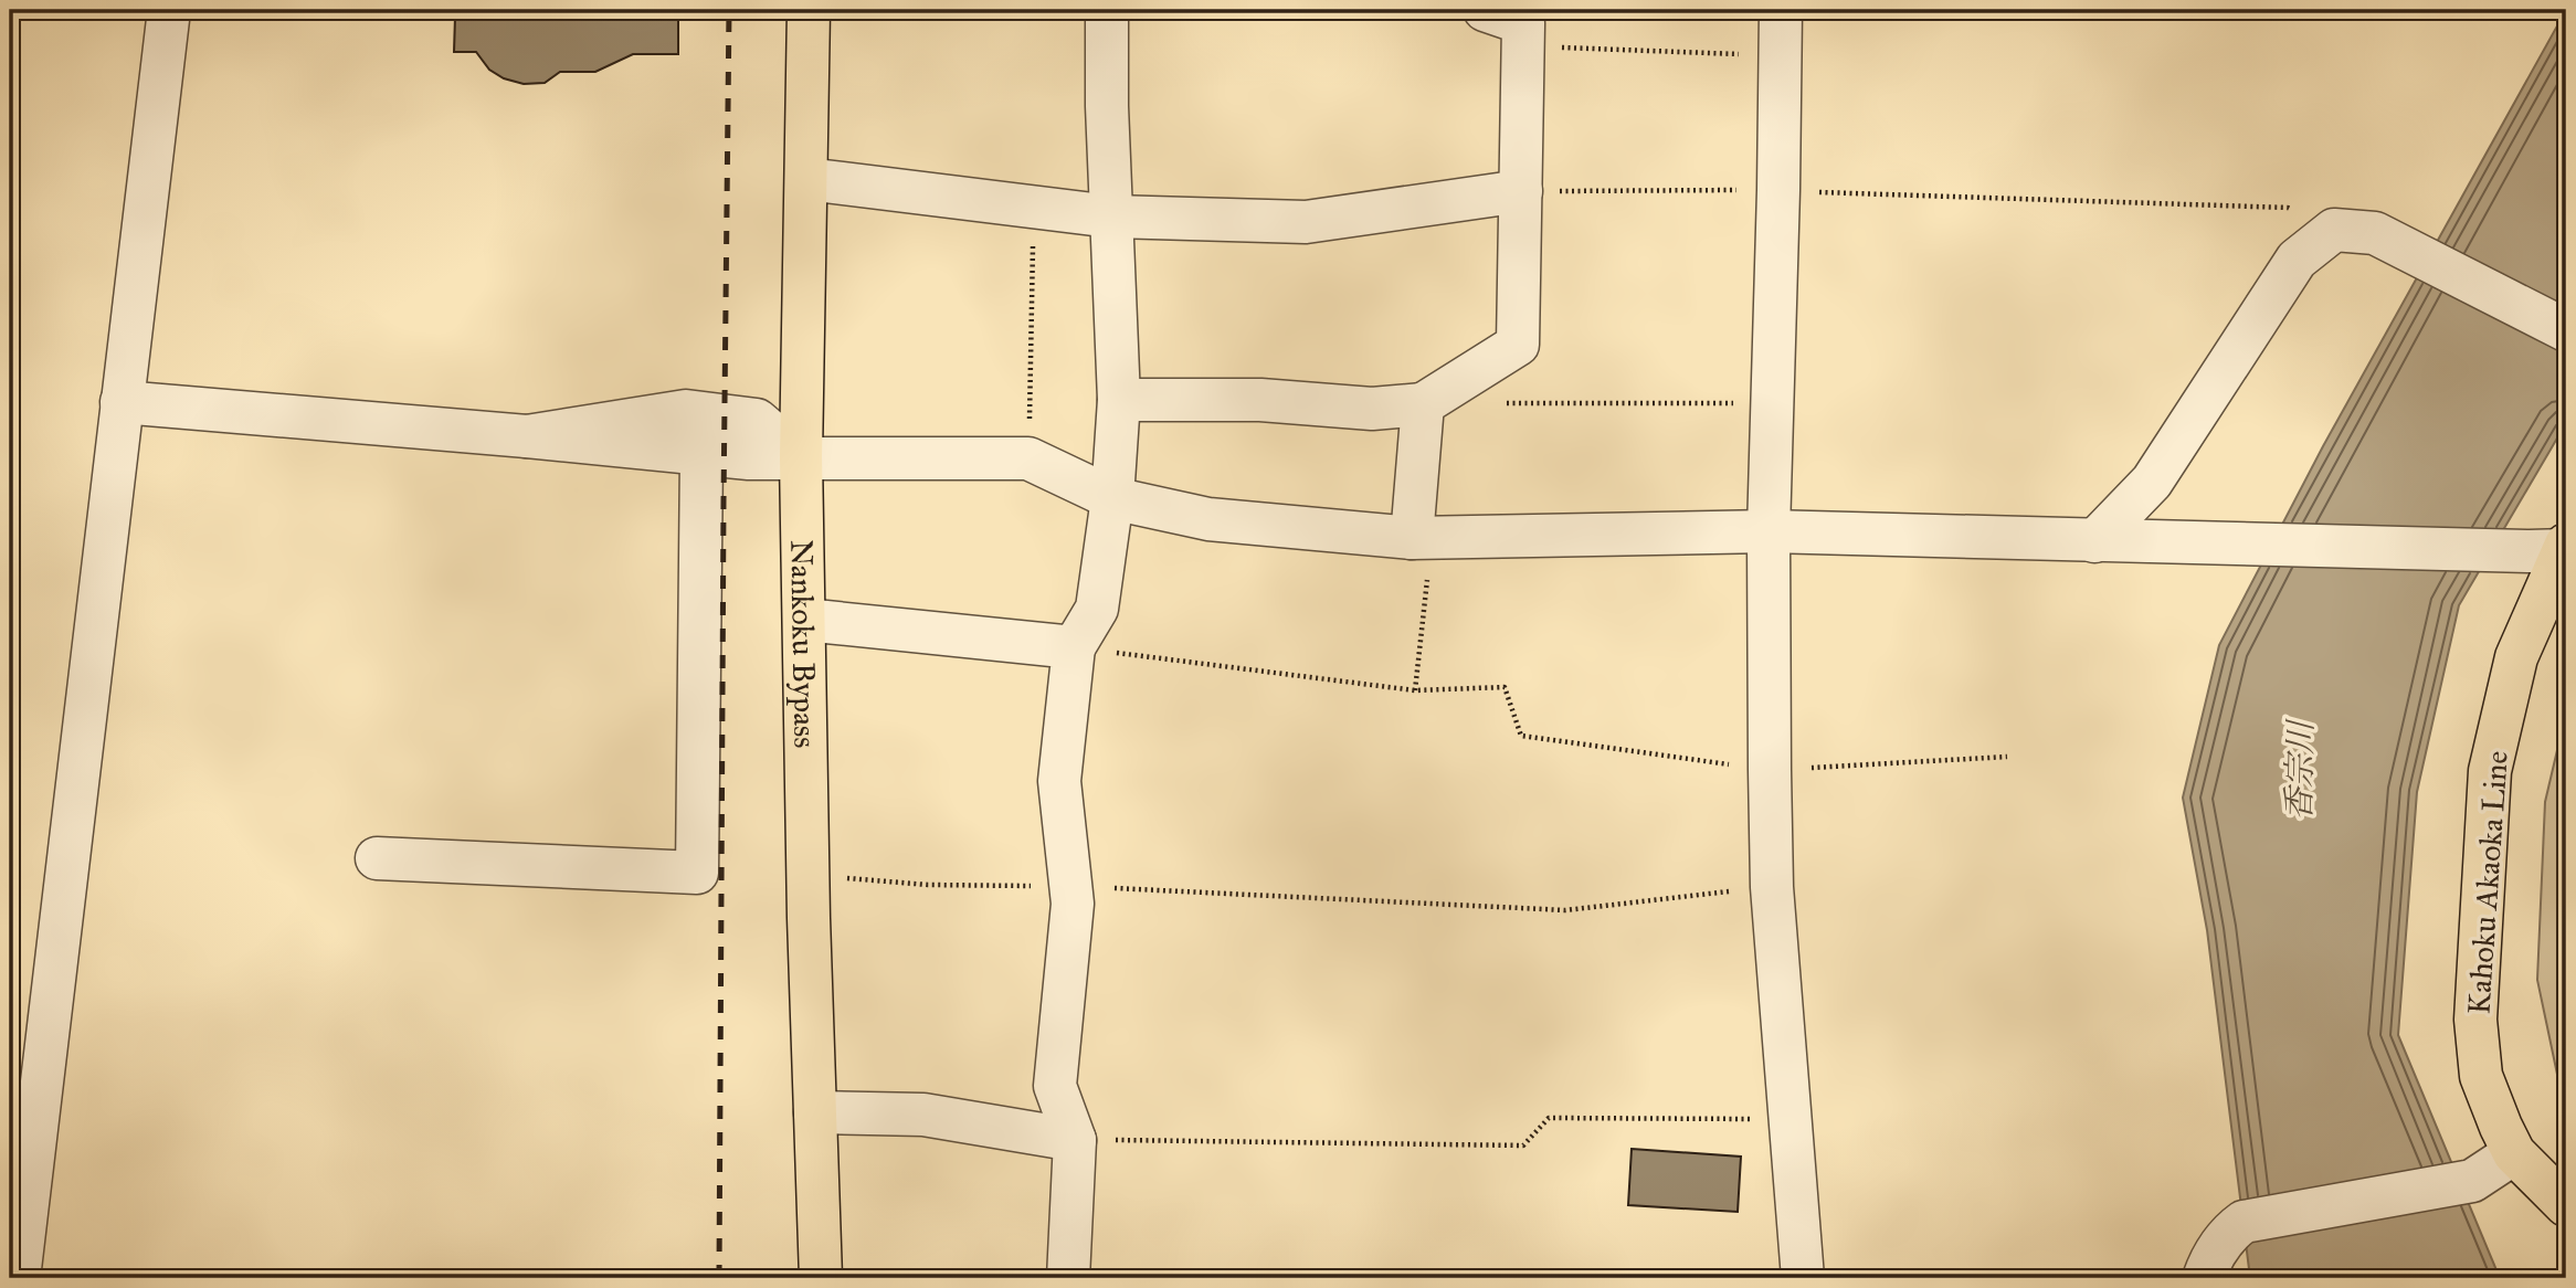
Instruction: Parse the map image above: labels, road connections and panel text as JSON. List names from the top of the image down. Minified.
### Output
{"streets":{"main road":["Nankoku Bypass","Kahoku Akaoka Line"]},"water":["香宗川"]}
